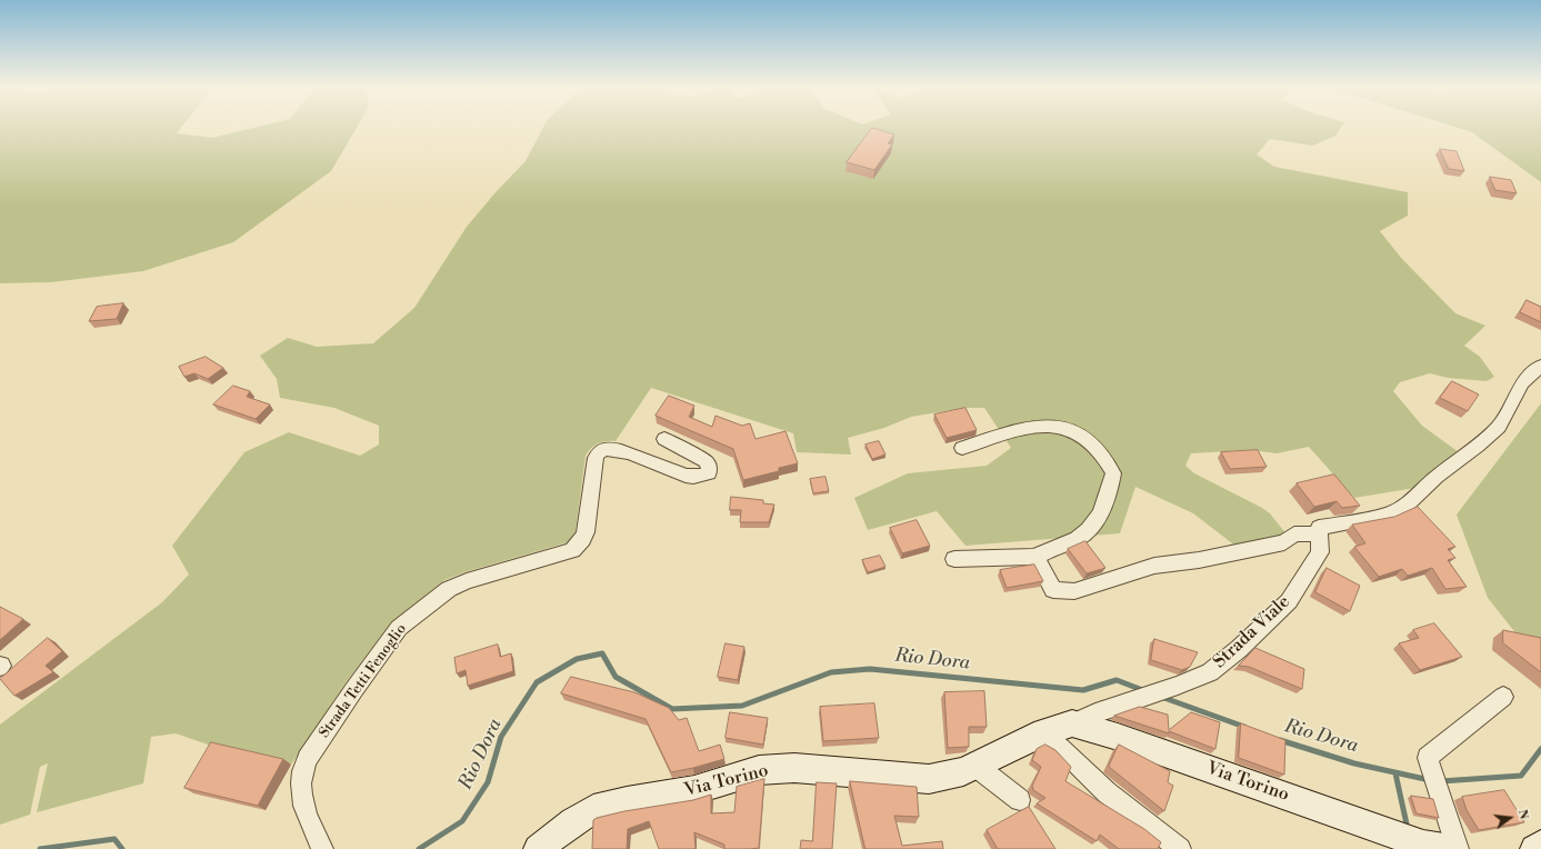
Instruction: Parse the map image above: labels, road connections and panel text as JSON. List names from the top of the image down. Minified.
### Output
{"streets":{"street":["Strada Viale","Strada Tetti Fenoglio","Via Torino"]},"crossings":[["Strada Viale","Via Torino"]],"water":["Rio Dora"],"north":"right"}
